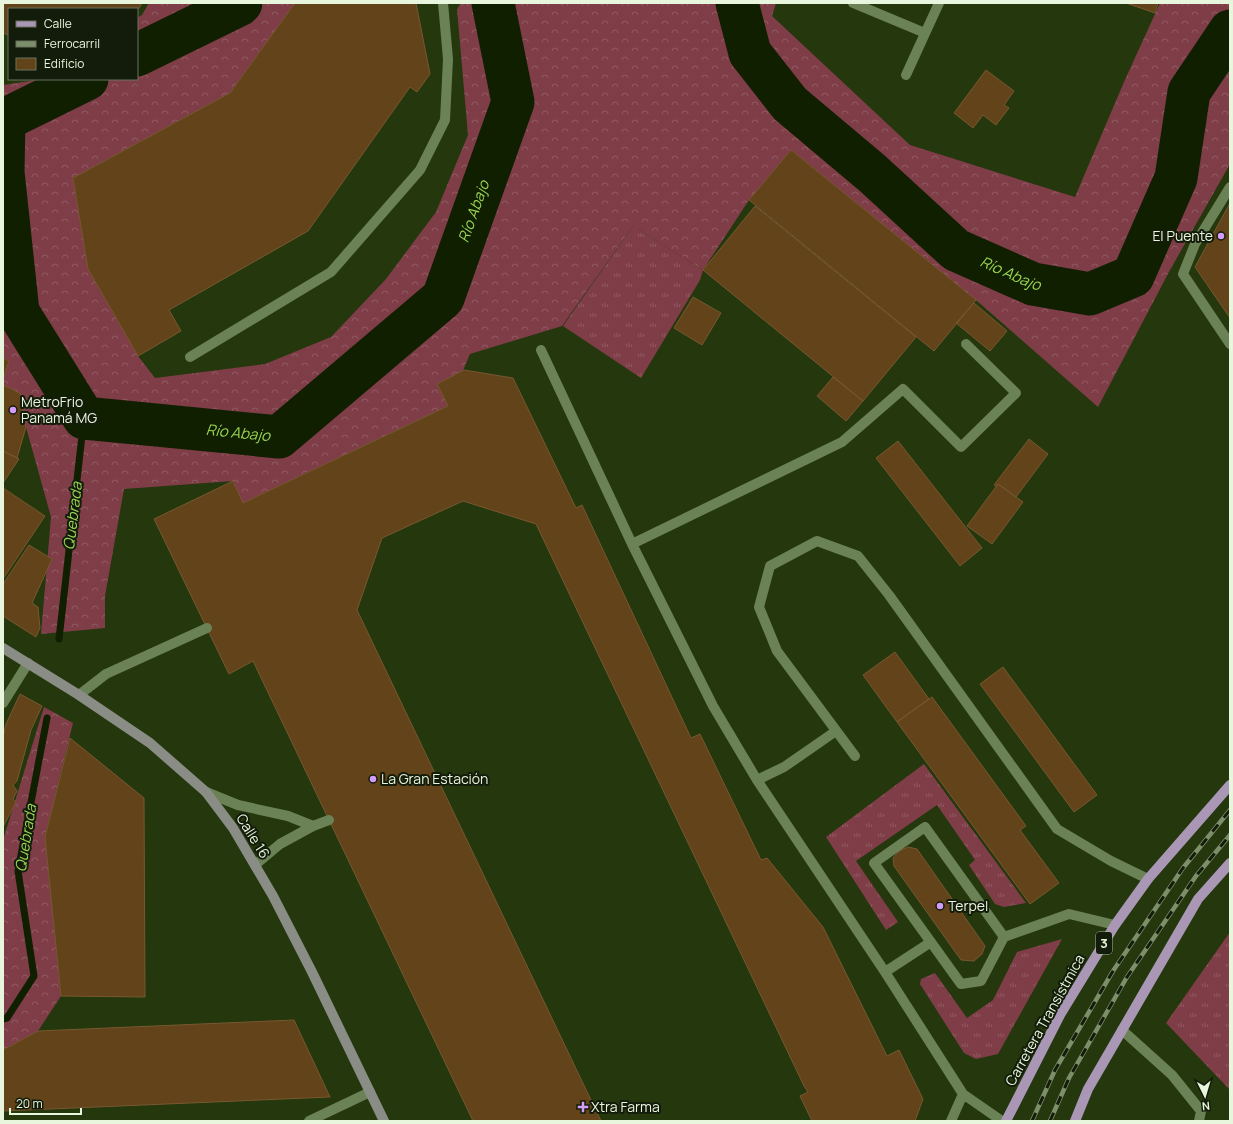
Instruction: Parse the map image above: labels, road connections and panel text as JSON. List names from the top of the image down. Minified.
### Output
{"streets":{"main road":["Calle 16","3","Carretera Transístmica"]},"water":["Río Abajo","Quebrada"],"places":{"other":["El Puente","MetroFrio Panamá MG","La Gran Estación","Terpel"],"health":["Xtra Farma"]},"legend":["Calle","Ferrocarril","Edificio"],"scale_bar":"20 m","north":"bottom"}
